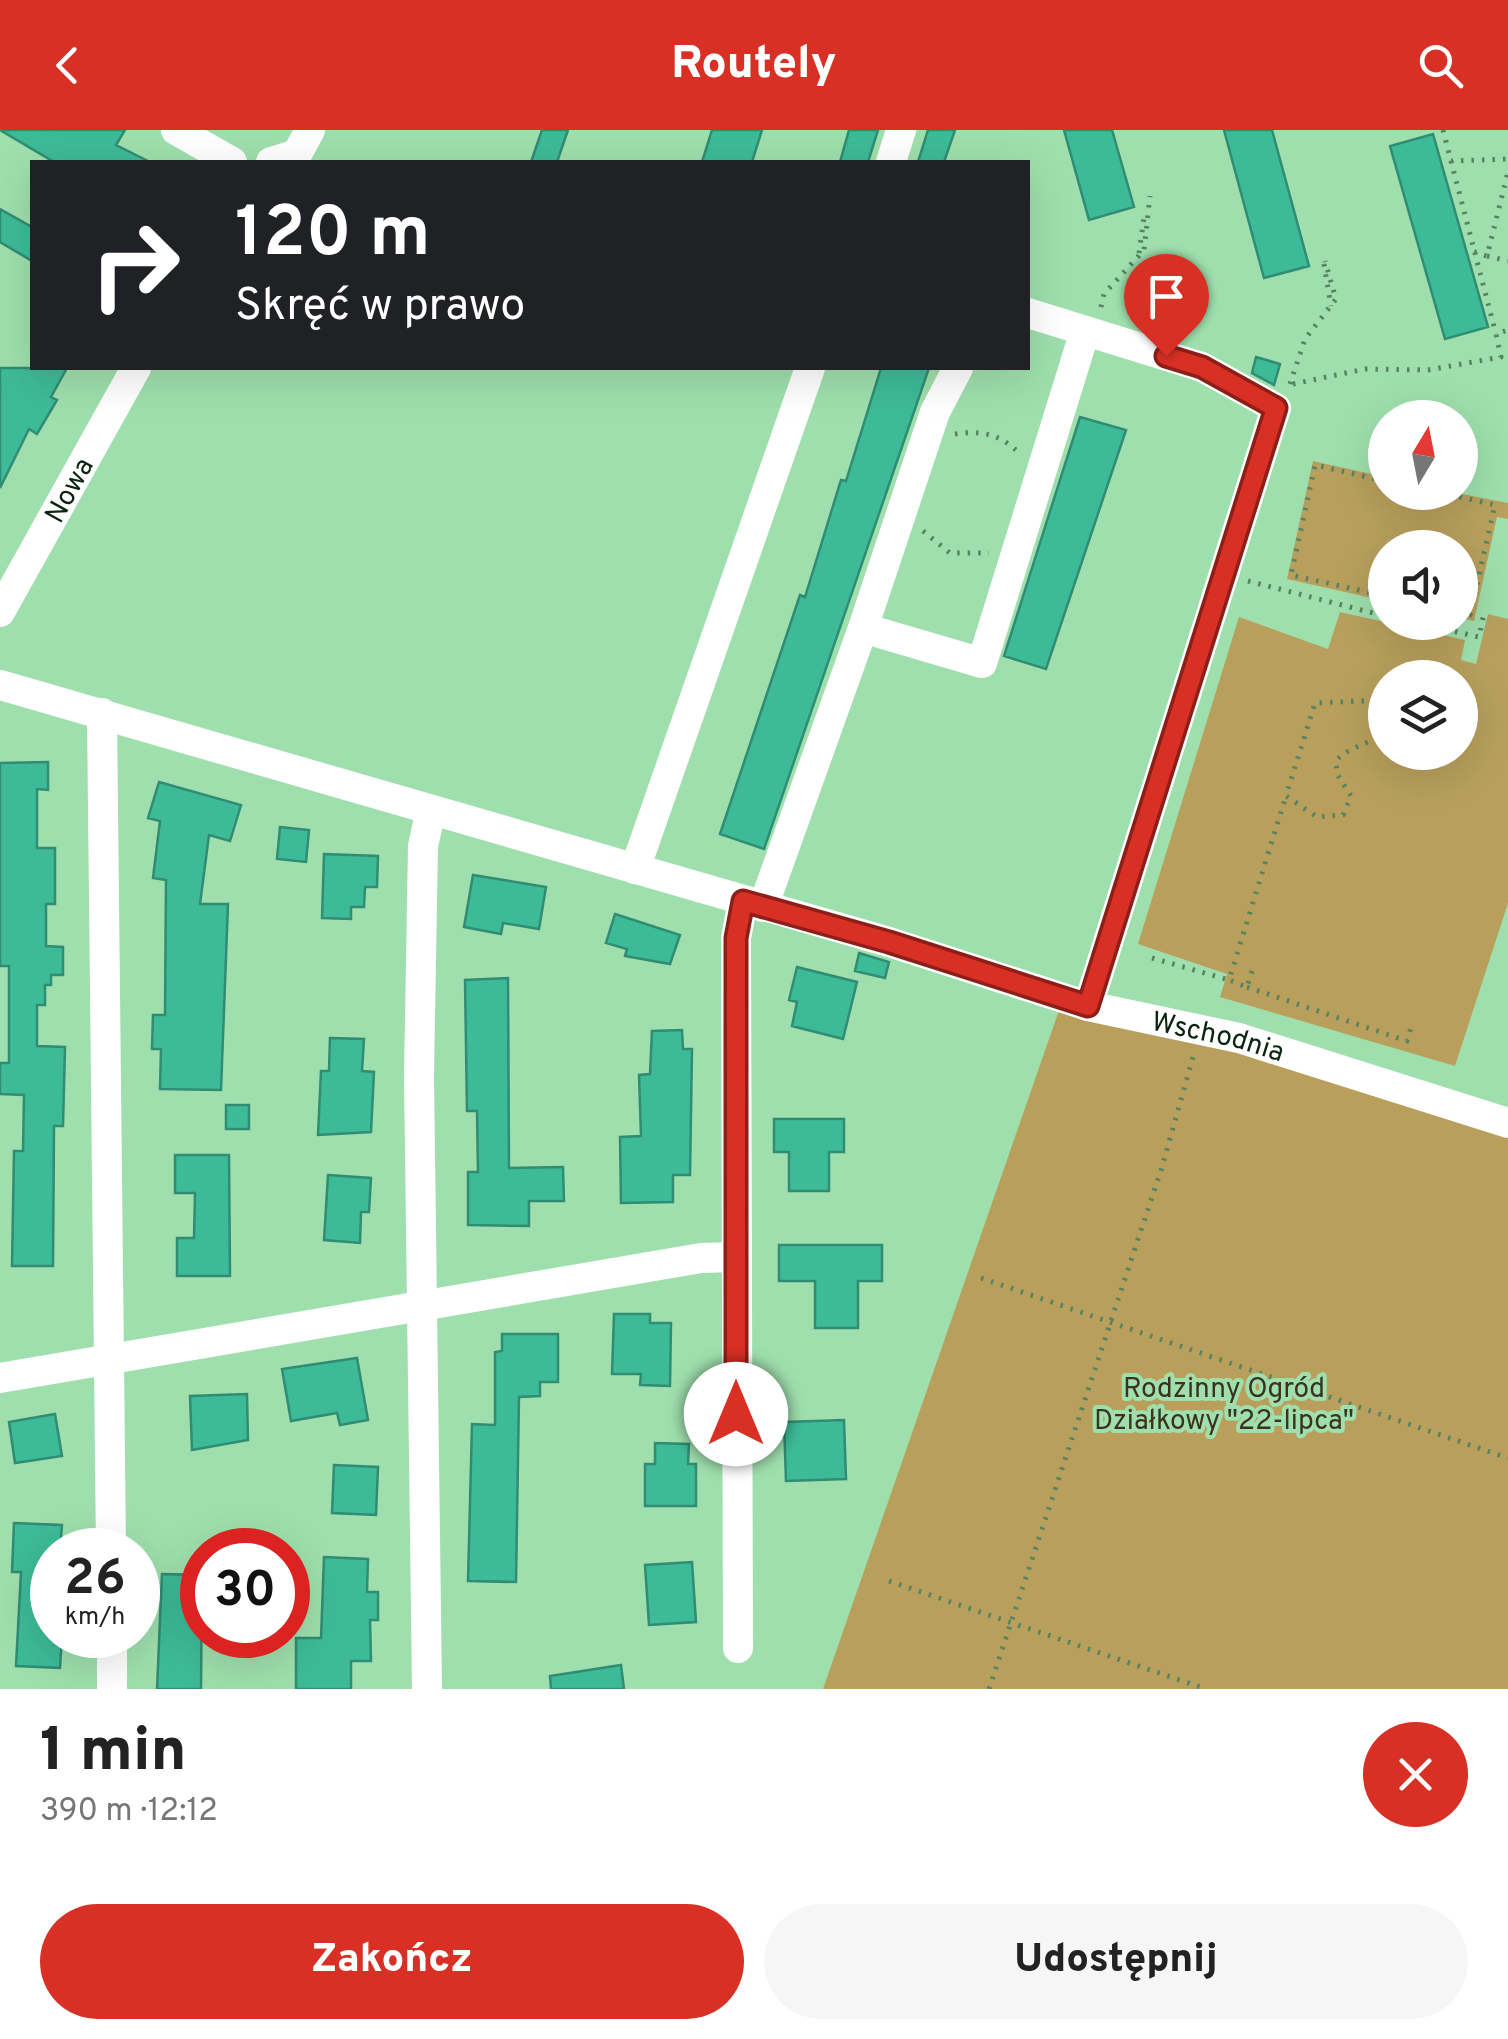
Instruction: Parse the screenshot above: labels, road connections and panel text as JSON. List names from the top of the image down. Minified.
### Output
{"streets":{"street":["Nowa","Wschodnia"]},"parks":["Rodzinny Ogród Działkowy \"22-lipca\""],"north":"top","page":{"header":"Routely","turn":["120 m","Skręć w prawo"],"speed":"26 km/h","limit":"30","heading":["1 min","390 m · 12:12"],"buttons":["Zakończ","Udostępnij"]}}
